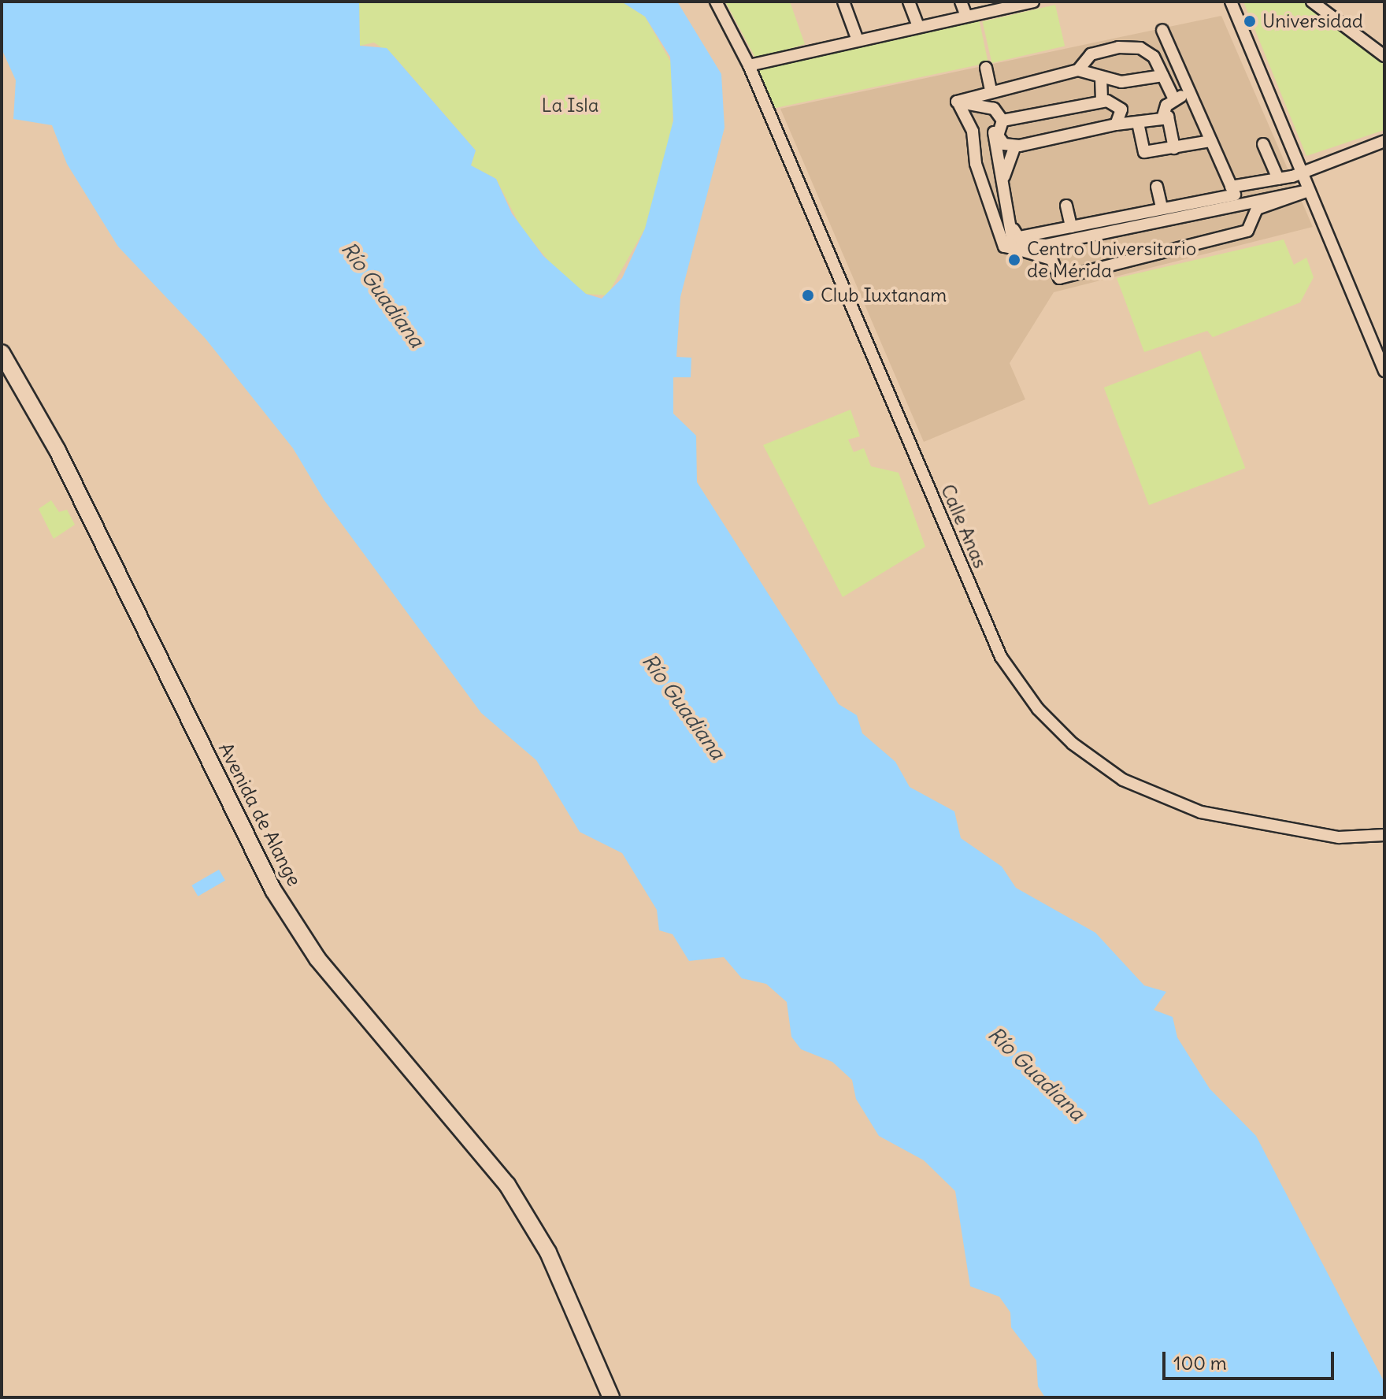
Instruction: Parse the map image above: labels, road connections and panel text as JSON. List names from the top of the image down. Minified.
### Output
{"streets":{"street":["Calle Anas","Avenida de Alange"]},"water":["Río Guadiana"],"parks":["La Isla"],"places":["Universidad","Centro Universitario de Mérida","Club Iuxtanam"],"scale_bar":"100 m"}
